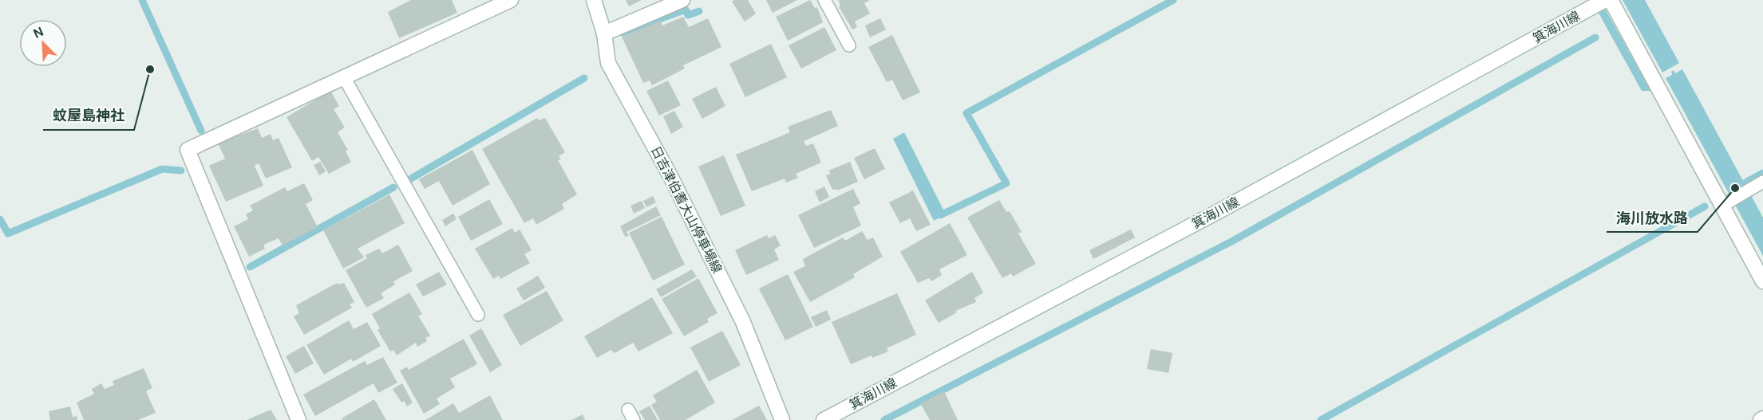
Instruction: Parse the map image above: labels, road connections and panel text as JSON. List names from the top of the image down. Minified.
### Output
{"streets":{"street":["箕海川線","日吉津伯耆大山停車場線"]},"places":["蚊屋島神社","海川放水路"],"north":"top left"}
